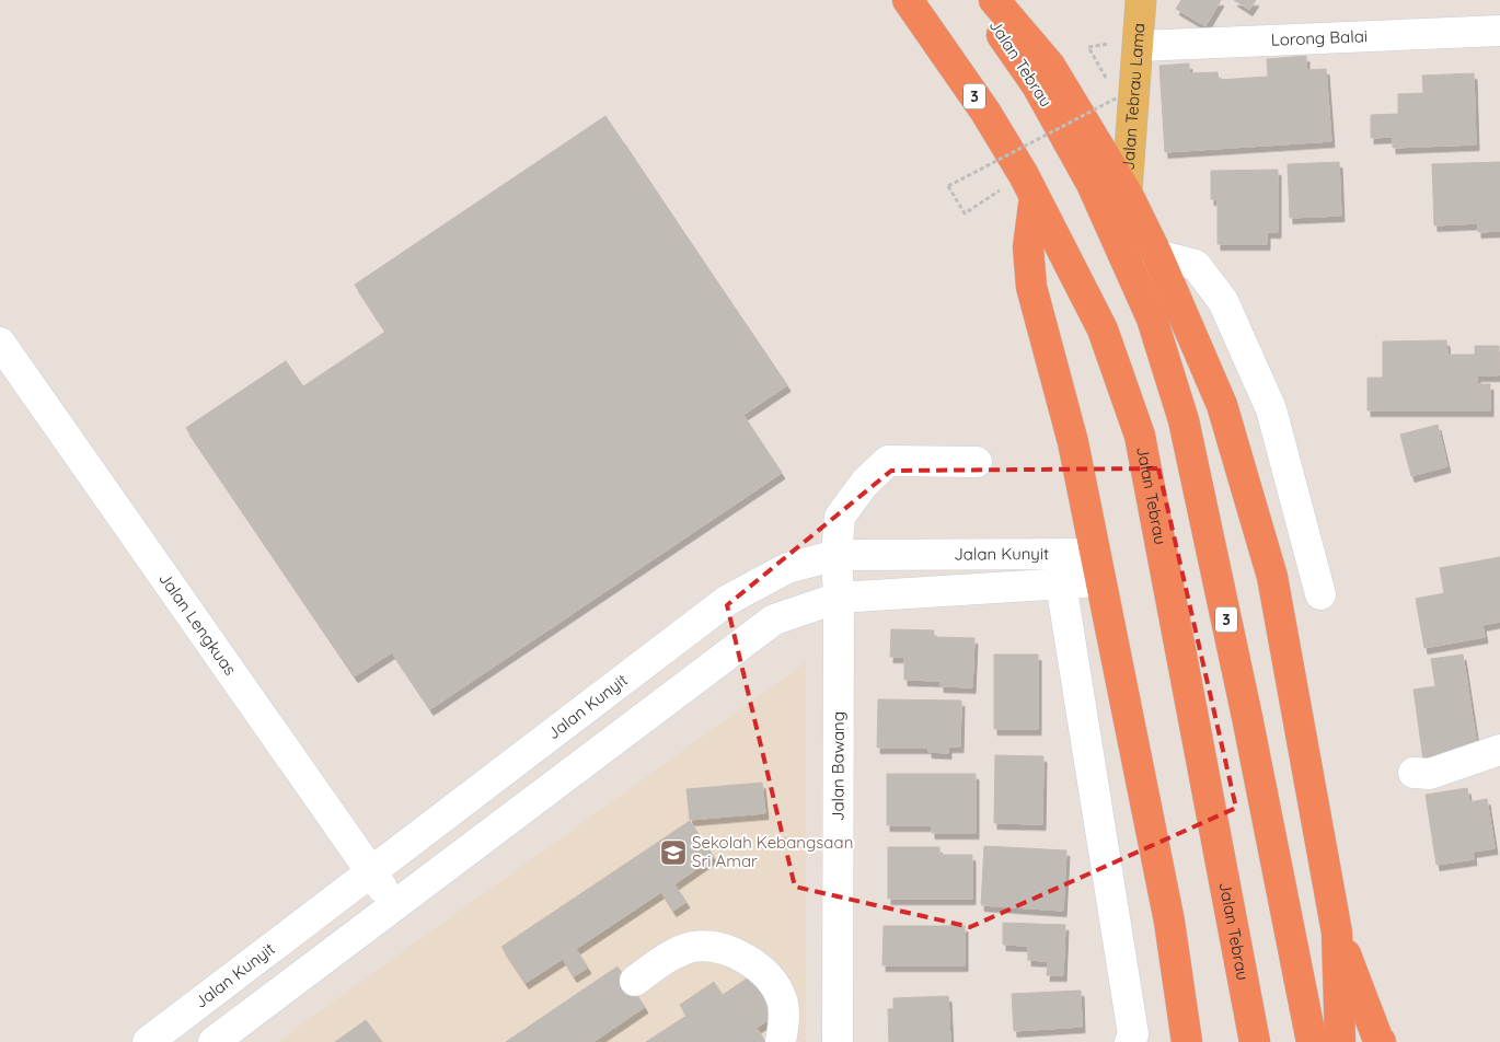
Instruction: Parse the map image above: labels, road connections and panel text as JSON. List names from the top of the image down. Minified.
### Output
{"streets":{"highway":["Jalan Tebrau","3"],"main road":["Jalan Tebrau Lama"],"street":["Lorong Balai","Jalan Kunyit","Jalan Lengkuas","Jalan Bawang"]},"crossings":[["Lorong Balai","Jalan Tebrau Lama"],["Jalan Tebrau","Jalan Tebrau Lama"],["Jalan Kunyit","Jalan Lengkuas"],["Jalan Kunyit","Jalan Bawang"]],"places":{"school or university":["Sekolah Kebangsaan Sri Amar"]}}
